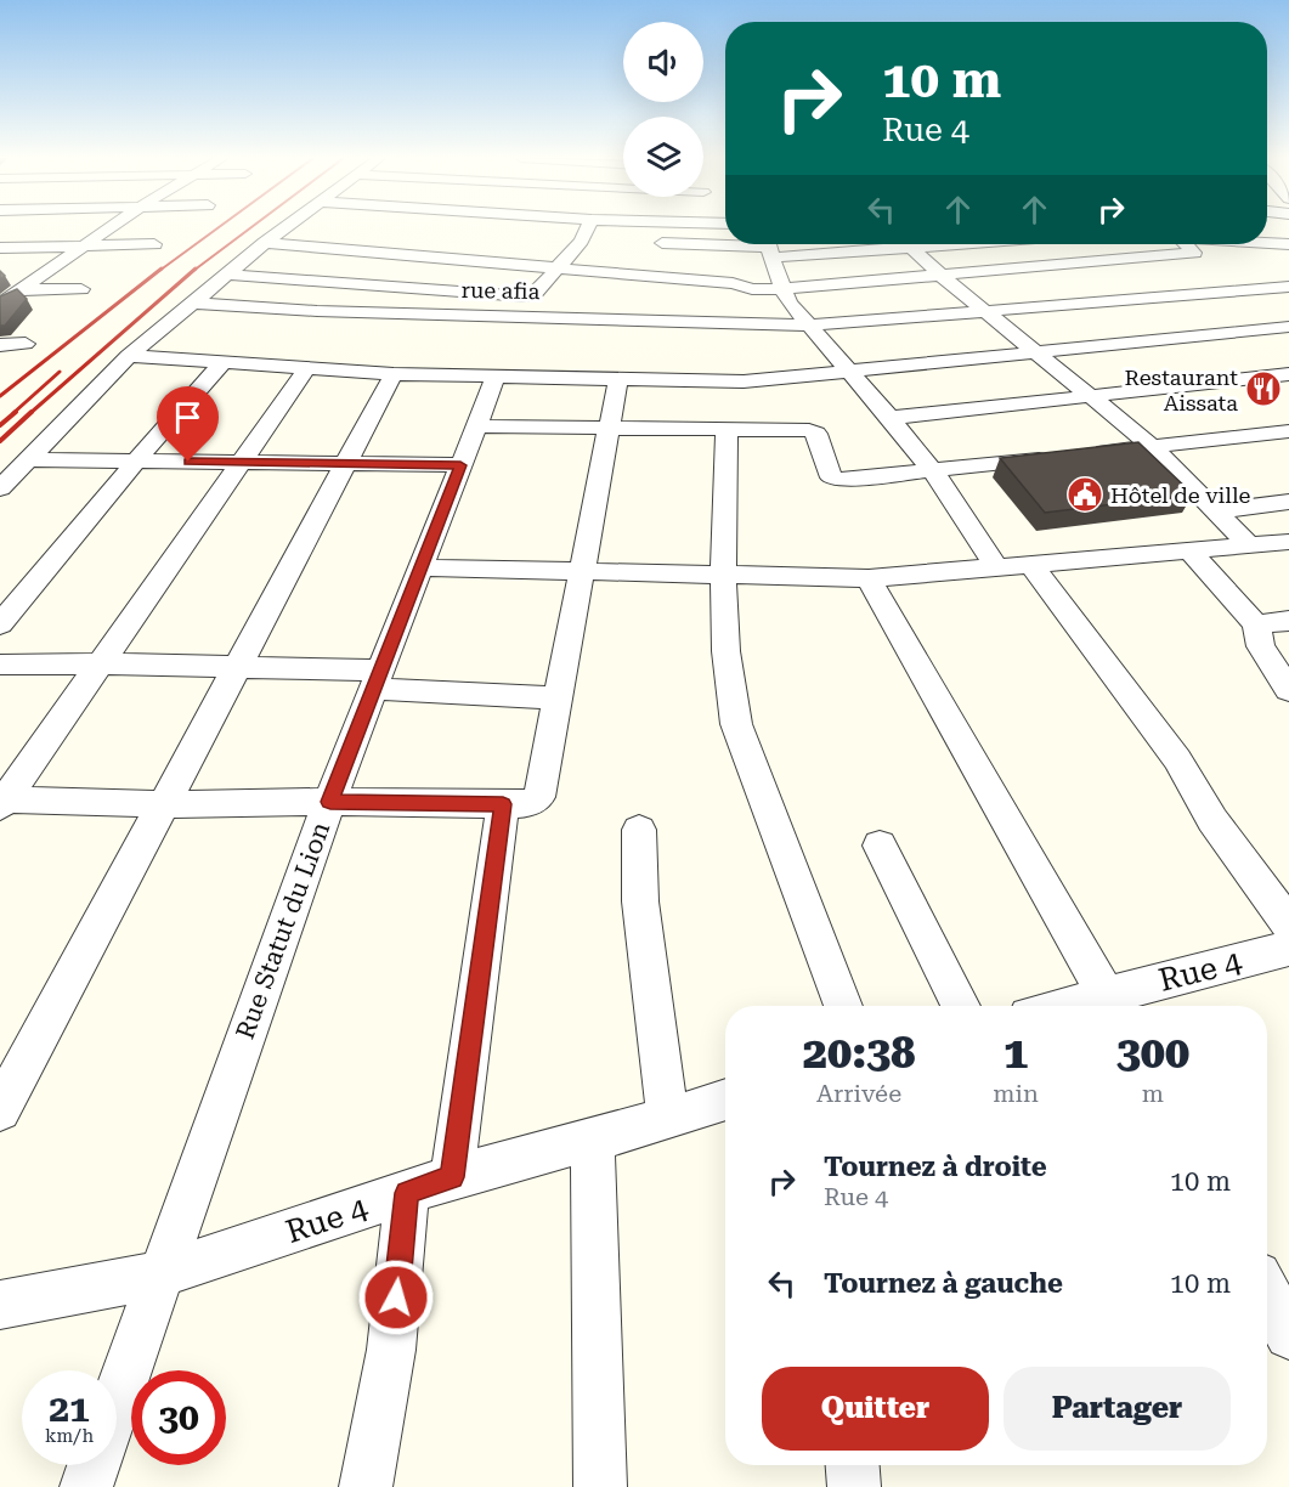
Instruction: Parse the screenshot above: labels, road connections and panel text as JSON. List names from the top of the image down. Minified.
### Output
{"streets":{"street":["rue afia","Rue Statut du Lion","Rue 4"]},"crossings":[["Rue Statut du Lion","Rue 4"]],"places":{"restaurant":["Restaurant Aissata"],"public building":["Hôtel de ville"]},"page":{"turn":["10 m","Rue 4"],"eta":["20:38","Arrivée","1","min","300","m"],"list":[{"name":"Tournez à droite","note":"Rue 4","value":"10 m"},{"name":"Tournez à gauche","value":"10 m"}],"buttons":["Quitter","Partager"],"speed":"21 km/h","limit":"30"}}
